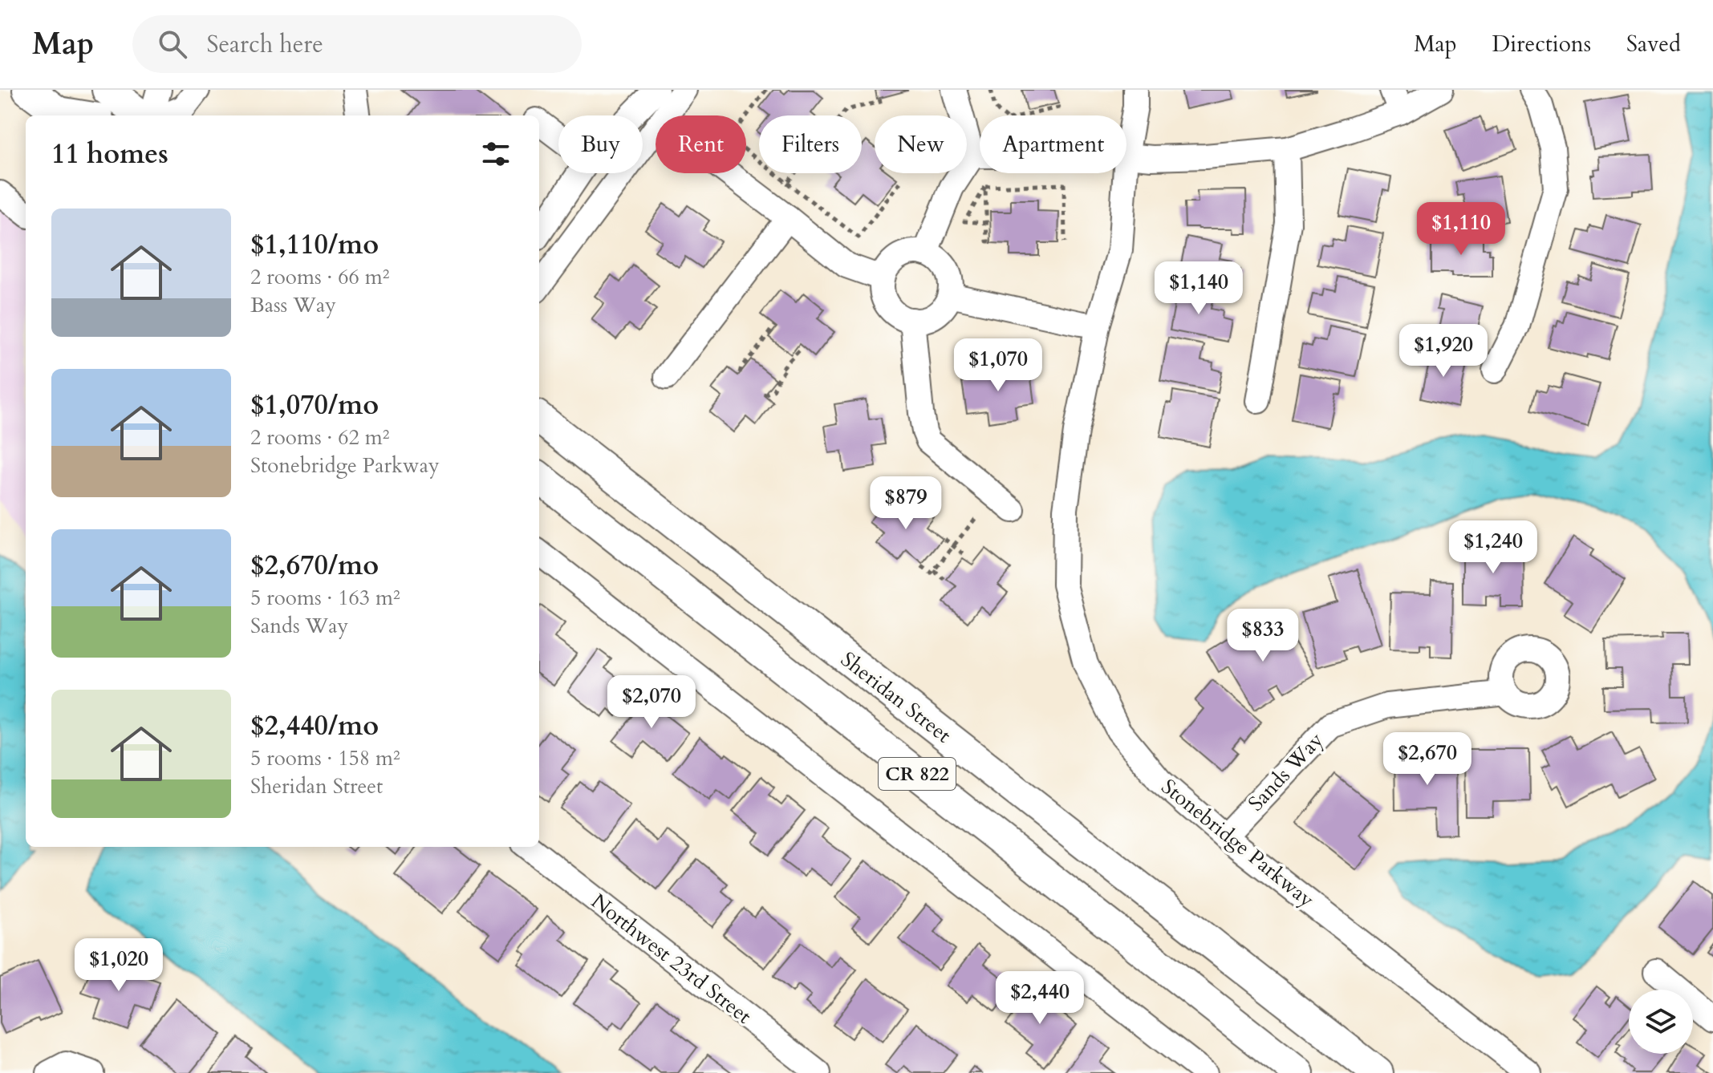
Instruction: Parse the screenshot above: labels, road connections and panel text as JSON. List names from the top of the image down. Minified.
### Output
{"streets":{"main road":["Sheridan Street","CR 822"],"street":["Sands Way","Stonebridge Parkway","Northwest 23rd Street"]},"crossings":[["Sands Way","Stonebridge Parkway"]],"page":{"header":"Map","search":"Search here","nav":["Map","Directions","Saved"],"chip":["Buy","Rent","Filters","New","Apartment"],"heading":"11 homes","list":[{"name":"$1,110/mo","note":"2 rooms · 66 m² · Bass Way"},{"name":"$1,070/mo","note":"2 rooms · 62 m² · Stonebridge Parkway"},{"name":"$2,670/mo","note":"5 rooms · 163 m² · Sands Way"},{"name":"$2,440/mo","note":"5 rooms · 158 m² · Sheridan Street"}],"price":["$1,110","$1,140","$1,920","$1,070","$879","$1,240","$833","$2,070","$2,670","$1,020","$2,440"]}}
